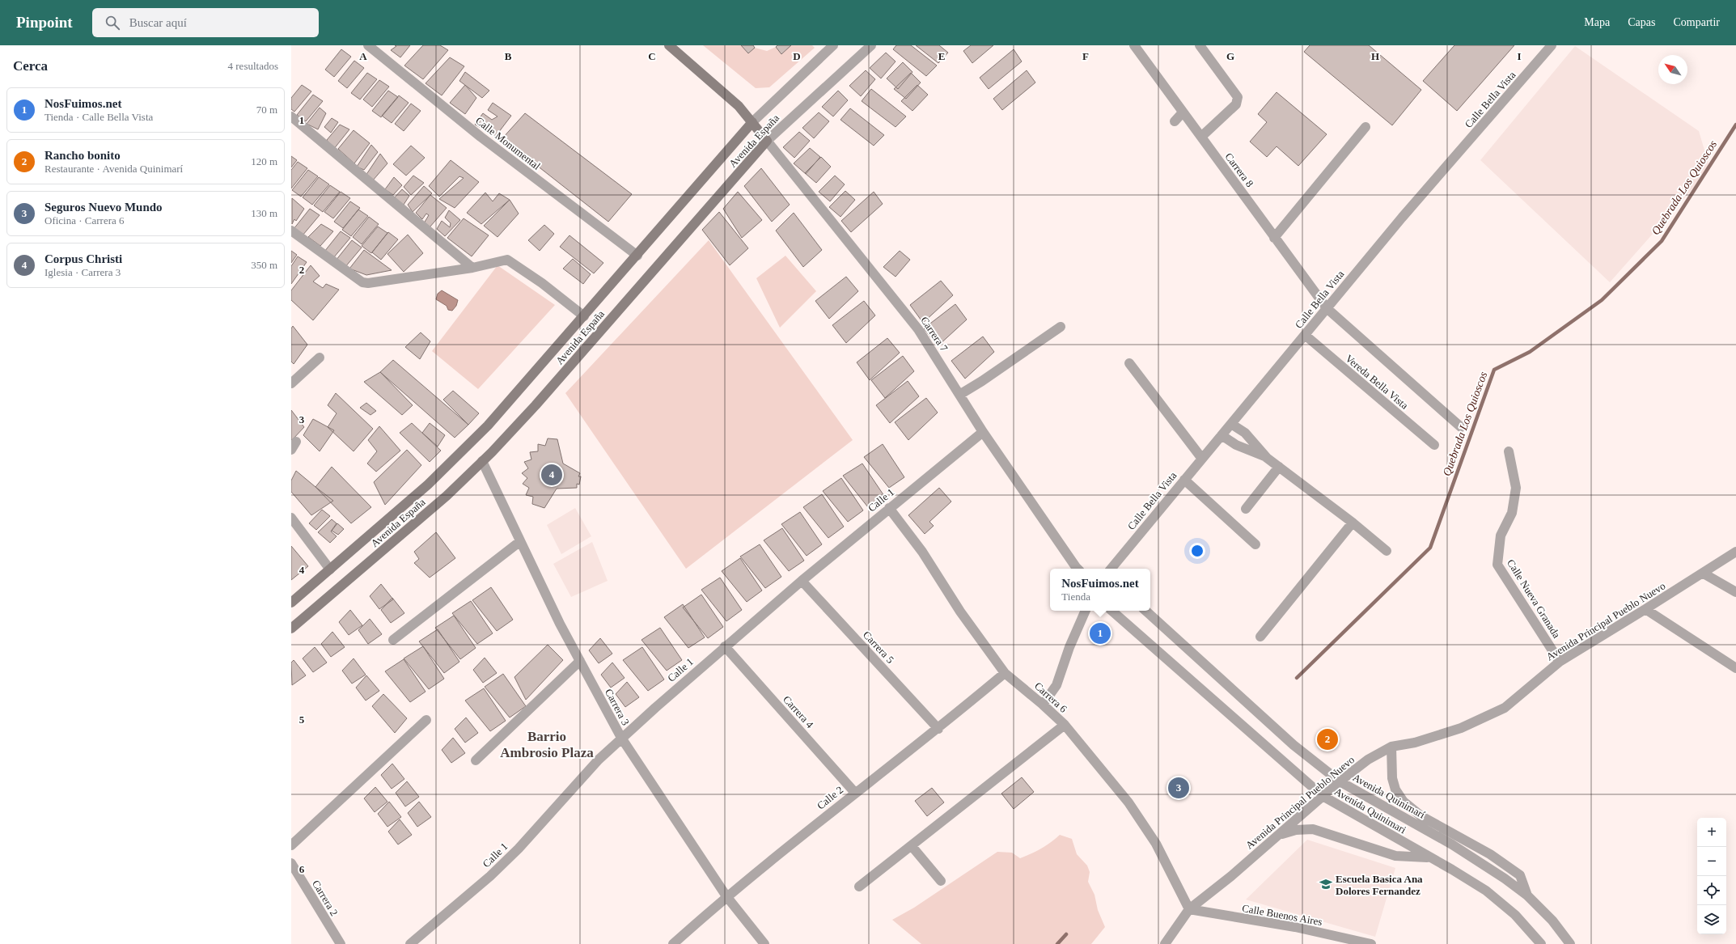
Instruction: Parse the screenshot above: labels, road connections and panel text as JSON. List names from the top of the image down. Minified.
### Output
{"streets":{"street":["Calle Bella Vista","Avenida España","Calle Monumental","Carrera 8","Carrera 7","Vereda Bella Vista","Calle 1","Calle Nueva Granada","Avenida Principal Pueblo Nuevo","Carrera 5","Carrera 6","Carrera 3","Carrera 4","Avenida Quinimarí","Calle 2","Avenida Quinimari","Carrera 2","Calle Buenos Aires"]},"crossings":[["Calle Bella Vista","Carrera 8"],["Calle Bella Vista","Vereda Bella Vista"],["Avenida España","Calle Monumental"],["Avenida España","Carrera 7"],["Avenida España","Carrera 3"],["Carrera 7","Calle 1"],["Calle 1","Carrera 5"],["Calle 1","Carrera 6"],["Calle 1","Carrera 3"],["Calle 1","Carrera 4"],["Calle Nueva Granada","Avenida Principal Pueblo Nuevo"],["Avenida Principal Pueblo Nuevo","Carrera 6"],["Avenida Principal Pueblo Nuevo","Avenida Quinimarí"],["Avenida Principal Pueblo Nuevo","Avenida Quinimari"],["Avenida Principal Pueblo Nuevo","Calle Buenos Aires"],["Carrera 5","Calle 2"],["Carrera 6","Calle 2"],["Carrera 6","Calle Buenos Aires"],["Carrera 3","Calle 2"],["Carrera 4","Calle 2"]],"districts":["Barrio Ambrosio Plaza"],"water":["Quebrada Los Quioscos"],"places":{"school or university":["Escuela Basica Ana Dolores Fernandez"]},"north":"top left","page":{"header":"Pinpoint","search":"Buscar aquí","nav":["Mapa","Capas","Compartir"],"heading":["Cerca","4 resultados"],"list":[{"mark":"1","name":"NosFuimos.net","note":"Tienda · Calle Bella Vista","value":"70 m"},{"mark":"2","name":"Rancho bonito","note":"Restaurante · Avenida Quinimarí","value":"120 m"},{"mark":"3","name":"Seguros Nuevo Mundo","note":"Oficina · Carrera 6","value":"130 m"},{"mark":"4","name":"Corpus Christi","note":"Iglesia · Carrera 3","value":"350 m"}],"pins":["4","1","2","3"],"popup":["NosFuimos.net","Tienda"],"map_buttons":["+","−"]},"grid":{"columns":["A","B","C","D","E","F","G","H","I"],"rows":["1","2","3","4","5","6"]}}
